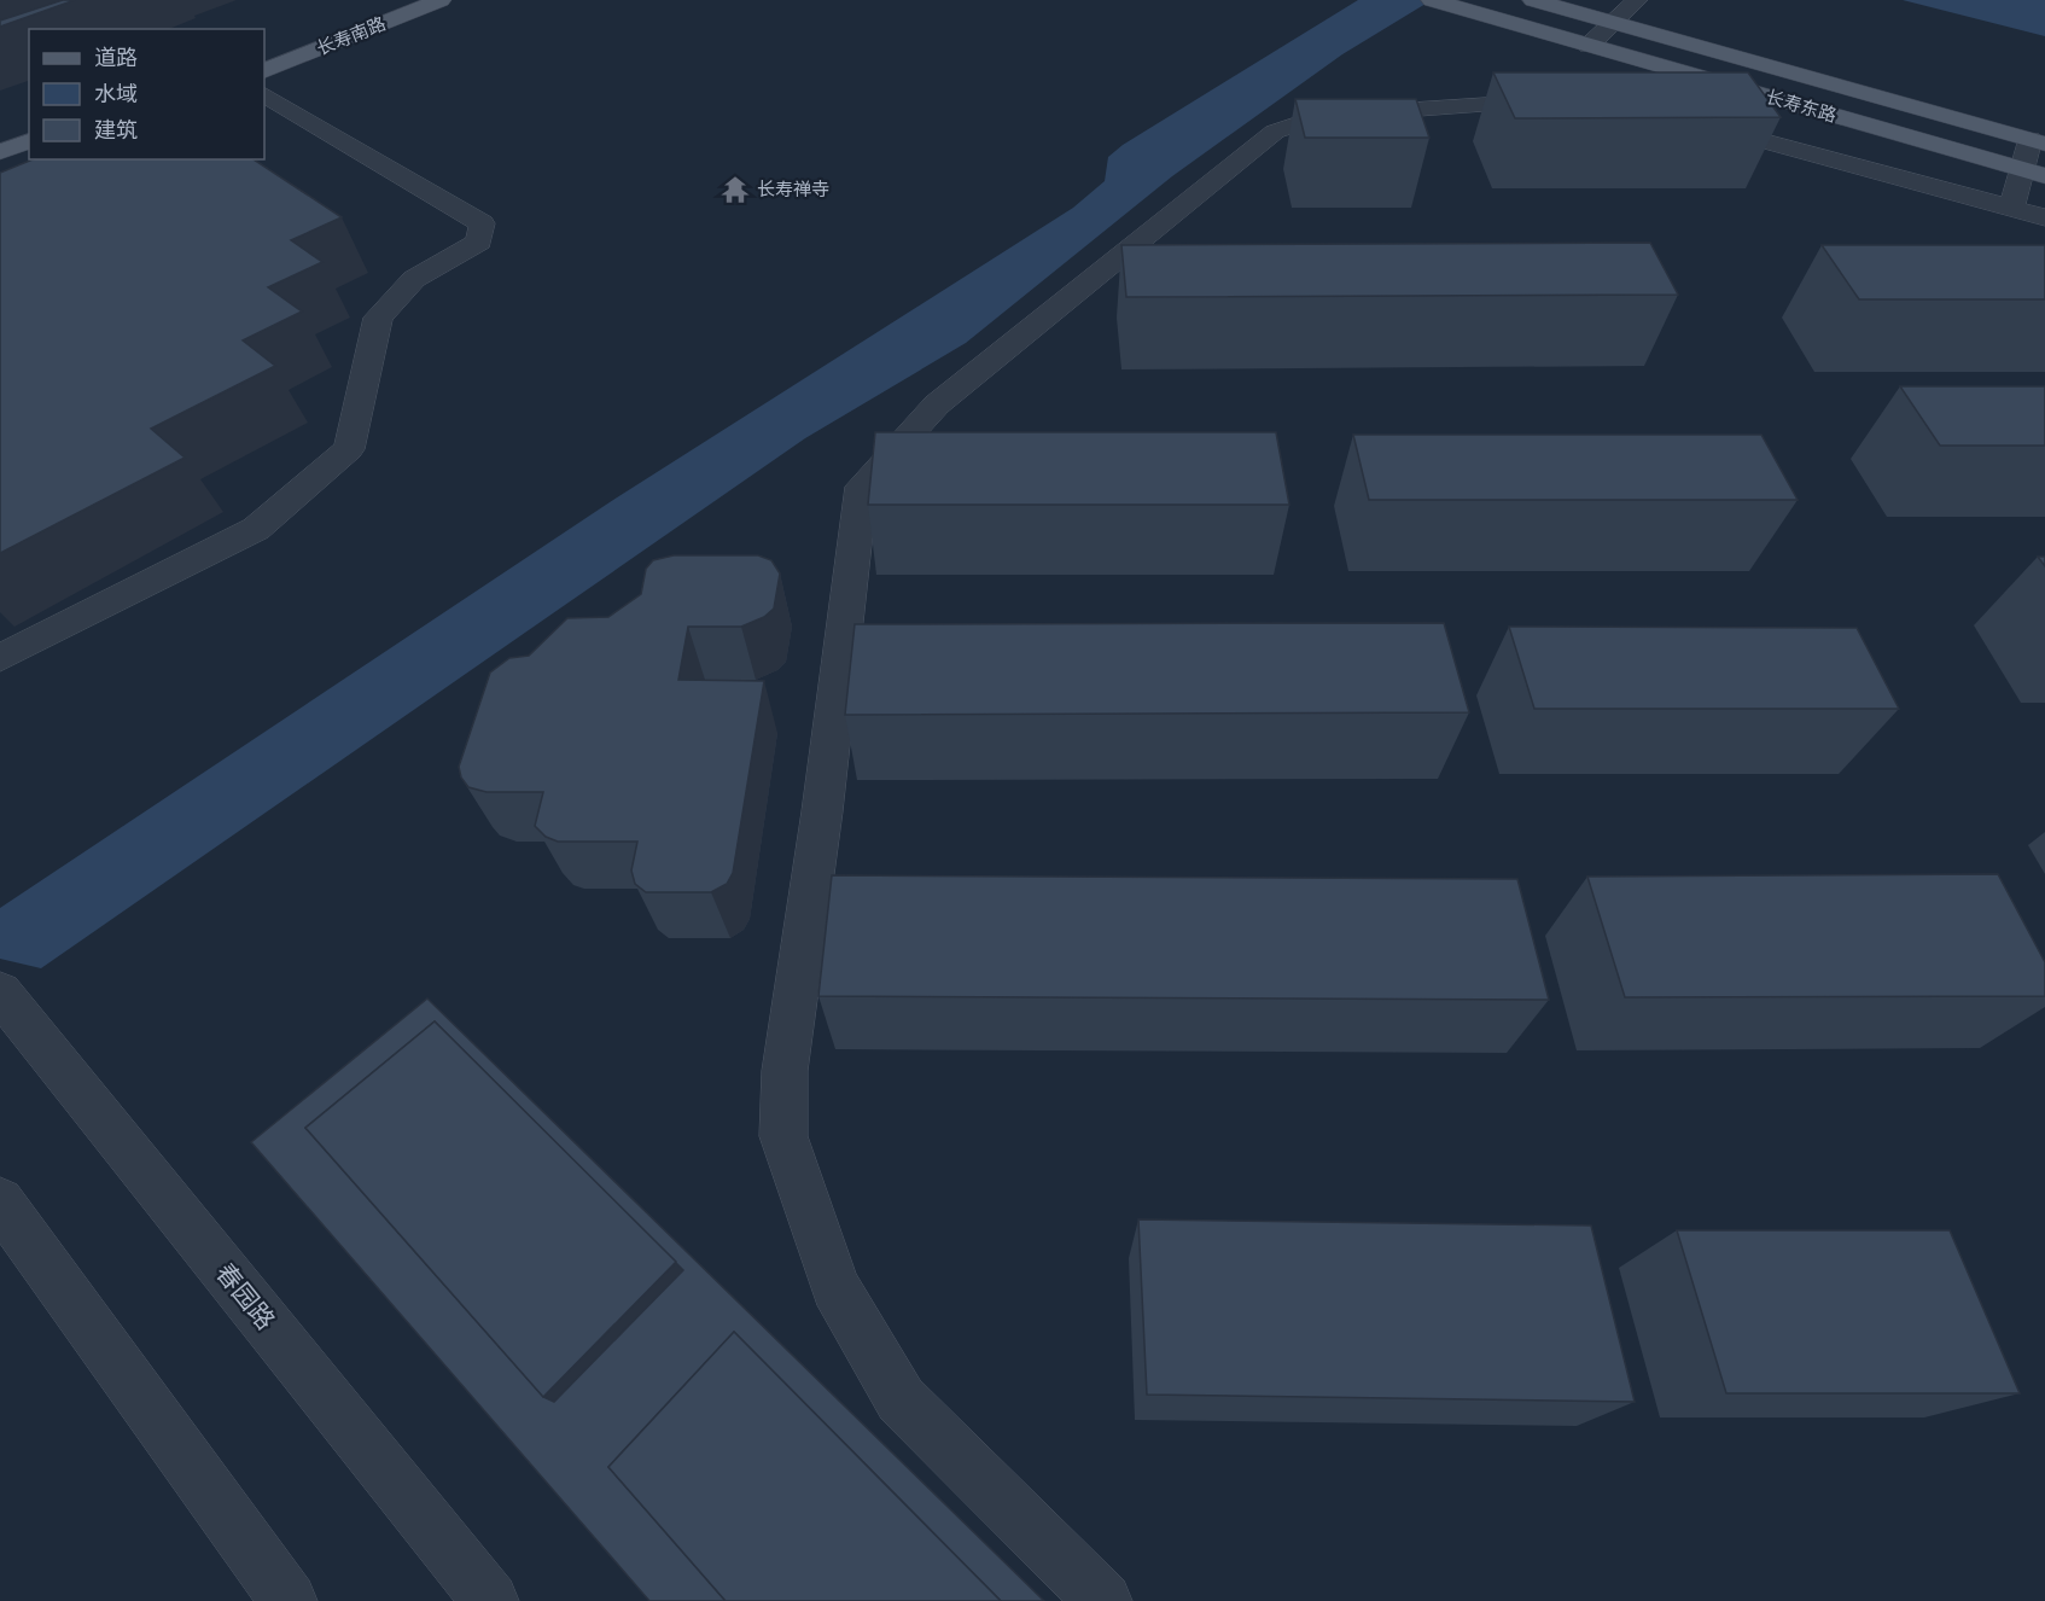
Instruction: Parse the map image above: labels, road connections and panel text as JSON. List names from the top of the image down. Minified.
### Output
{"streets":{"main road":["长寿南路","长寿东路"],"street":["春园路"]},"places":{"temple":["长寿禅寺"]},"legend":["道路","水域","建筑"]}
